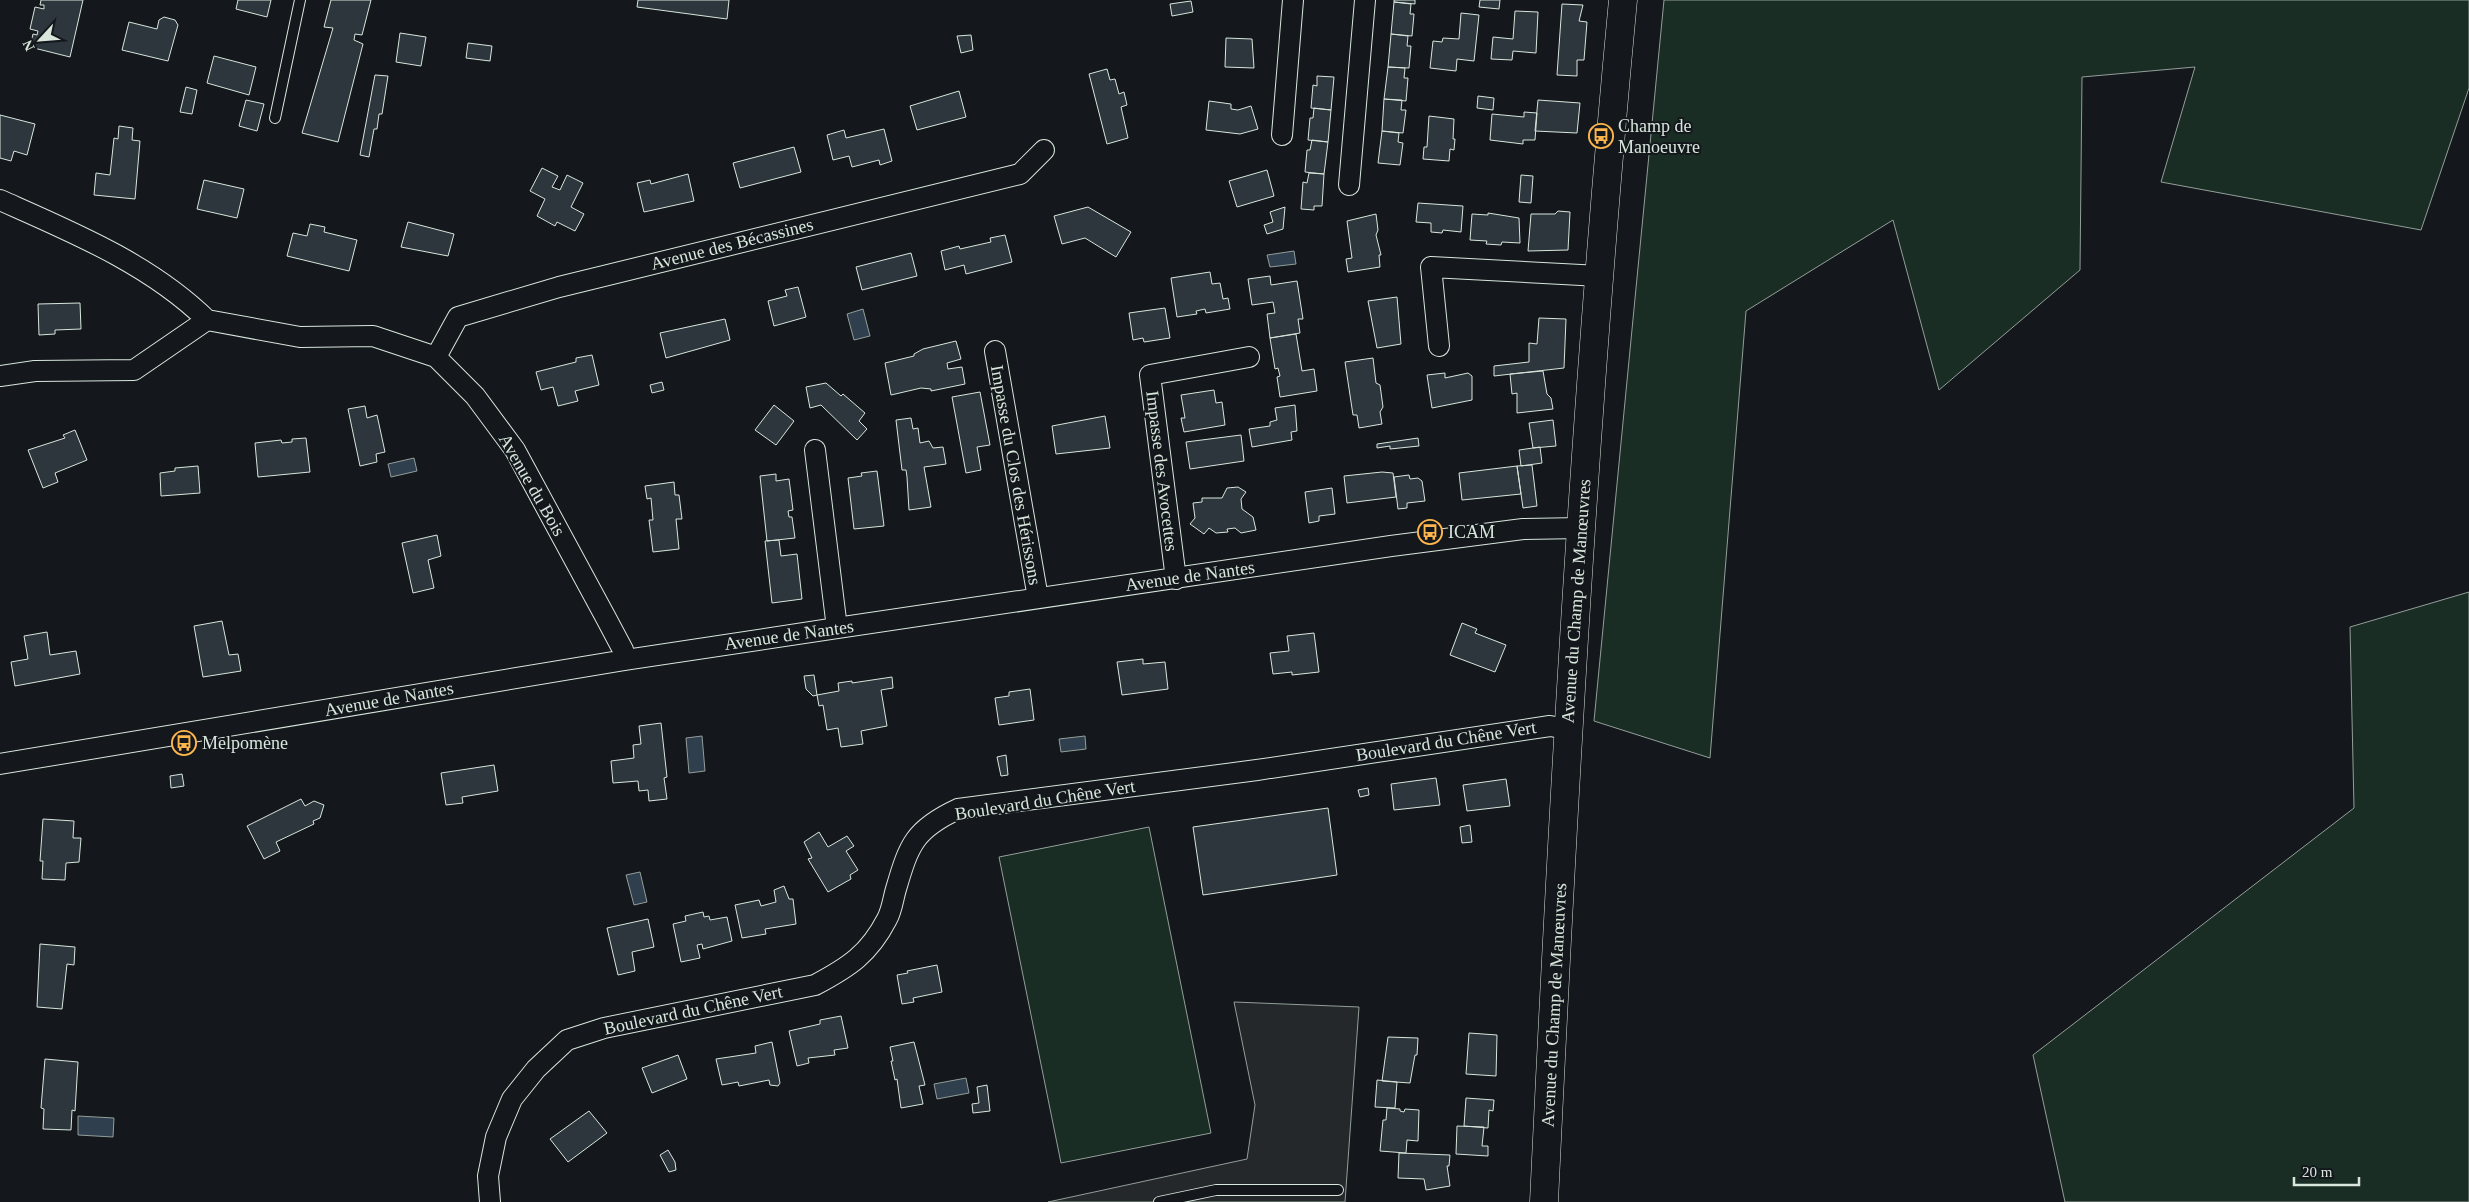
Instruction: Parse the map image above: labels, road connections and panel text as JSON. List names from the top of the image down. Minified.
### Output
{"streets":{"street":["Avenue des Bécassines","Impasse des Avocettes","Impasse du Clos des Hérissons","Avenue du Bois","Avenue de Nantes","Avenue du Champ de Manœuvres","Boulevard du Chêne Vert"]},"crossings":[["Avenue des Bécassines","Avenue du Bois"],["Impasse des Avocettes","Avenue de Nantes"],["Impasse du Clos des Hérissons","Avenue de Nantes"],["Avenue du Bois","Avenue de Nantes"],["Avenue de Nantes","Avenue du Champ de Manœuvres"],["Avenue du Champ de Manœuvres","Boulevard du Chêne Vert"]],"places":{"bus stop":["Champ de Manoeuvre","ICAM","Melpomène"]},"scale_bar":"20 m","north":"bottom left"}
